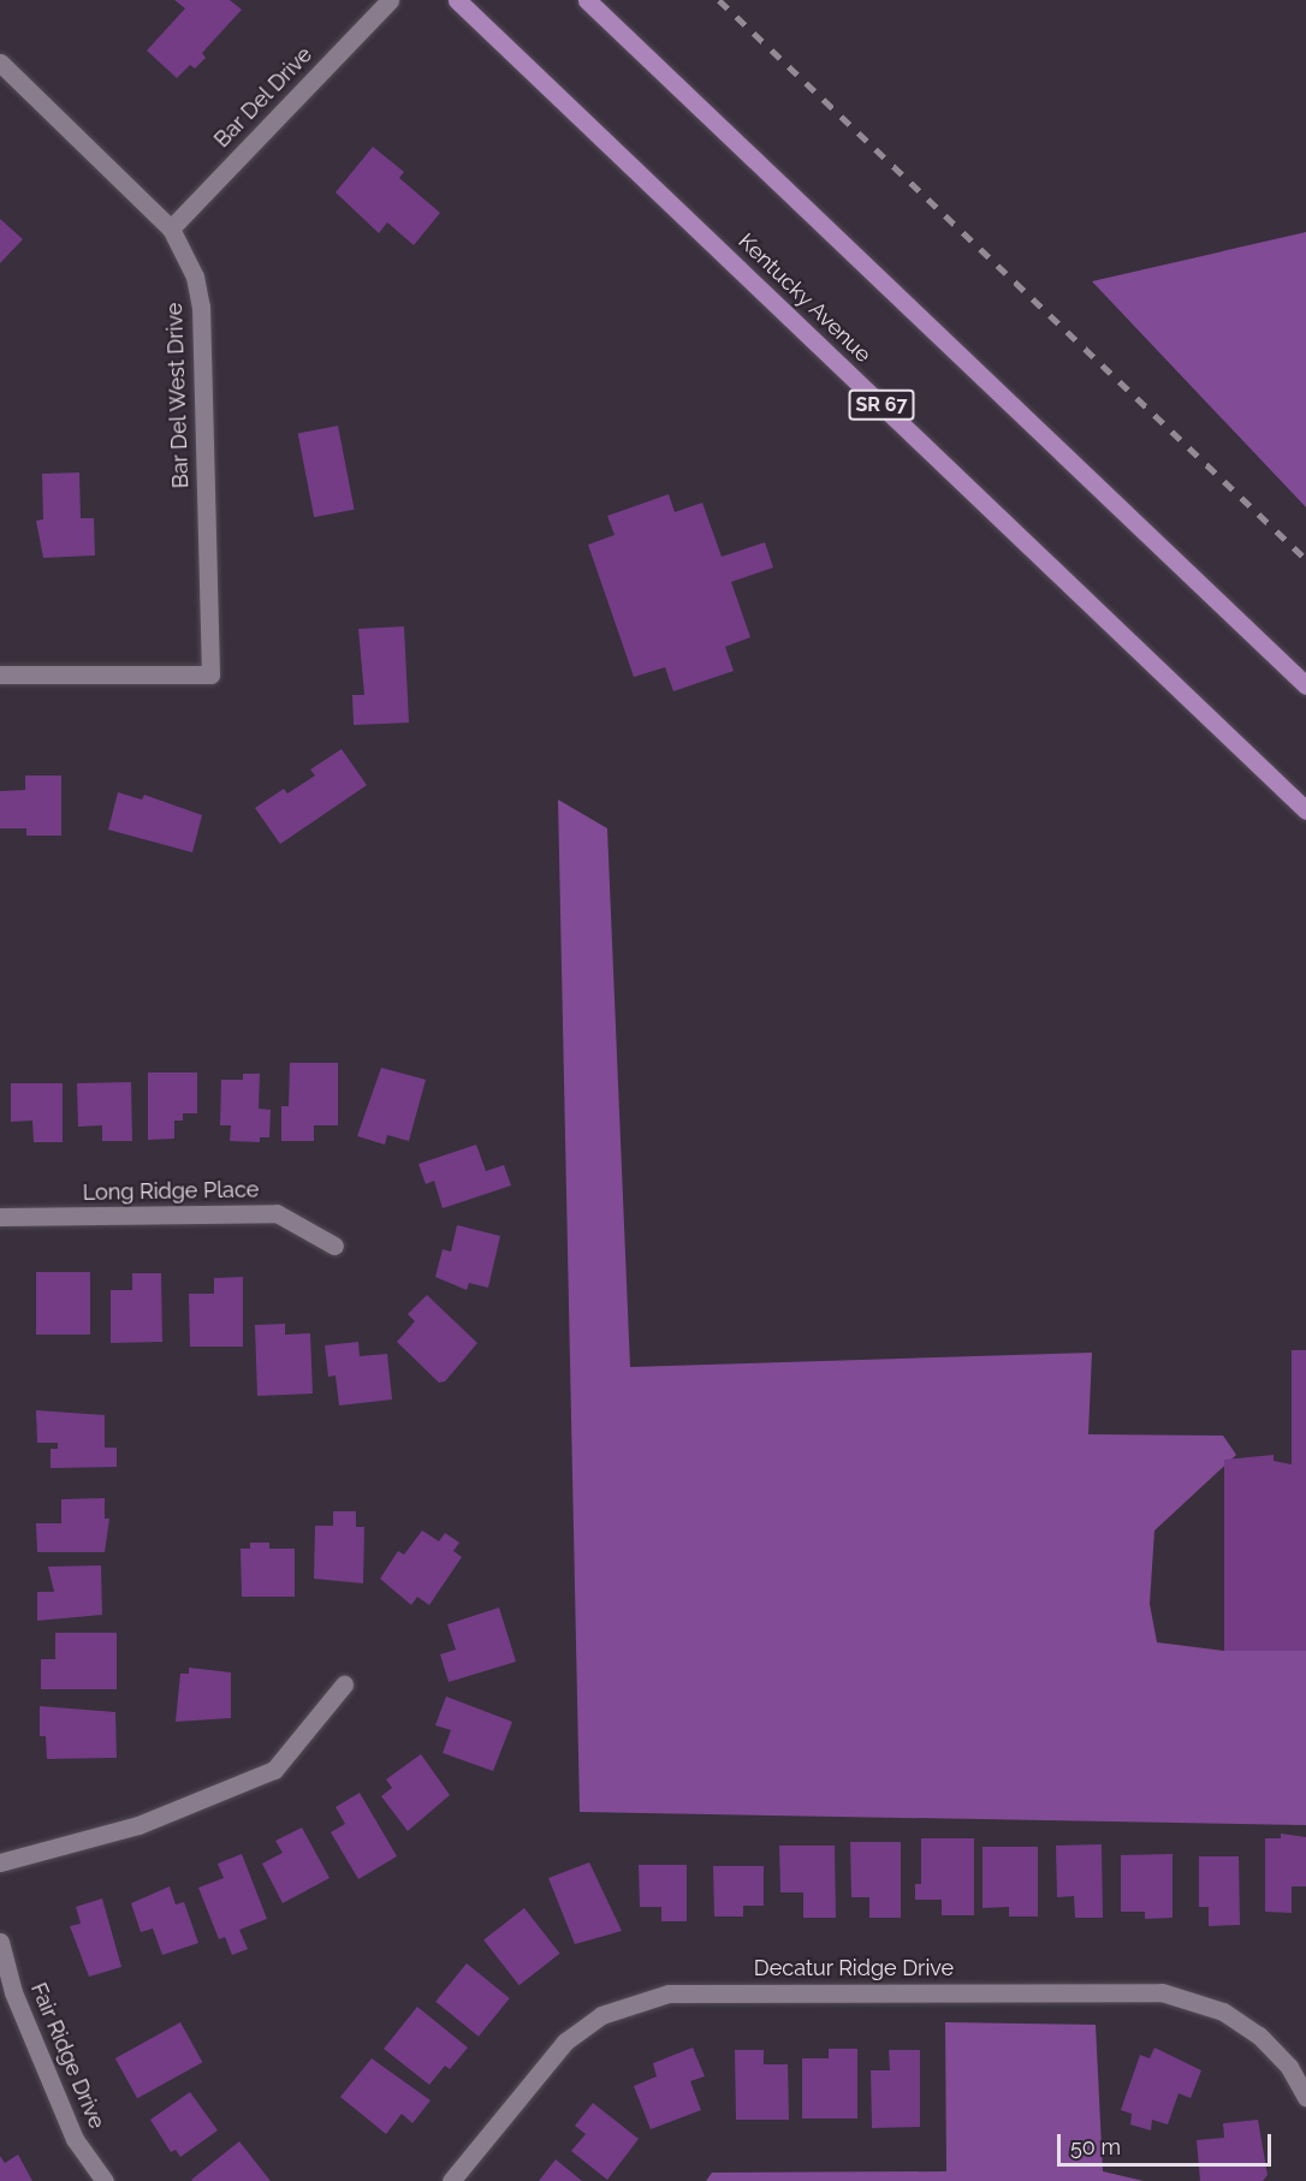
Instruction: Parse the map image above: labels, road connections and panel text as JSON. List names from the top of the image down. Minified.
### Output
{"streets":{"main road":["Kentucky Avenue","SR 67"],"street":["Bar Del Drive","Bar Del West Drive","Long Ridge Place","Decatur Ridge Drive","Fair Ridge Drive"]},"crossings":[["Bar Del Drive","Bar Del West Drive"]],"scale_bar":"50 m"}
